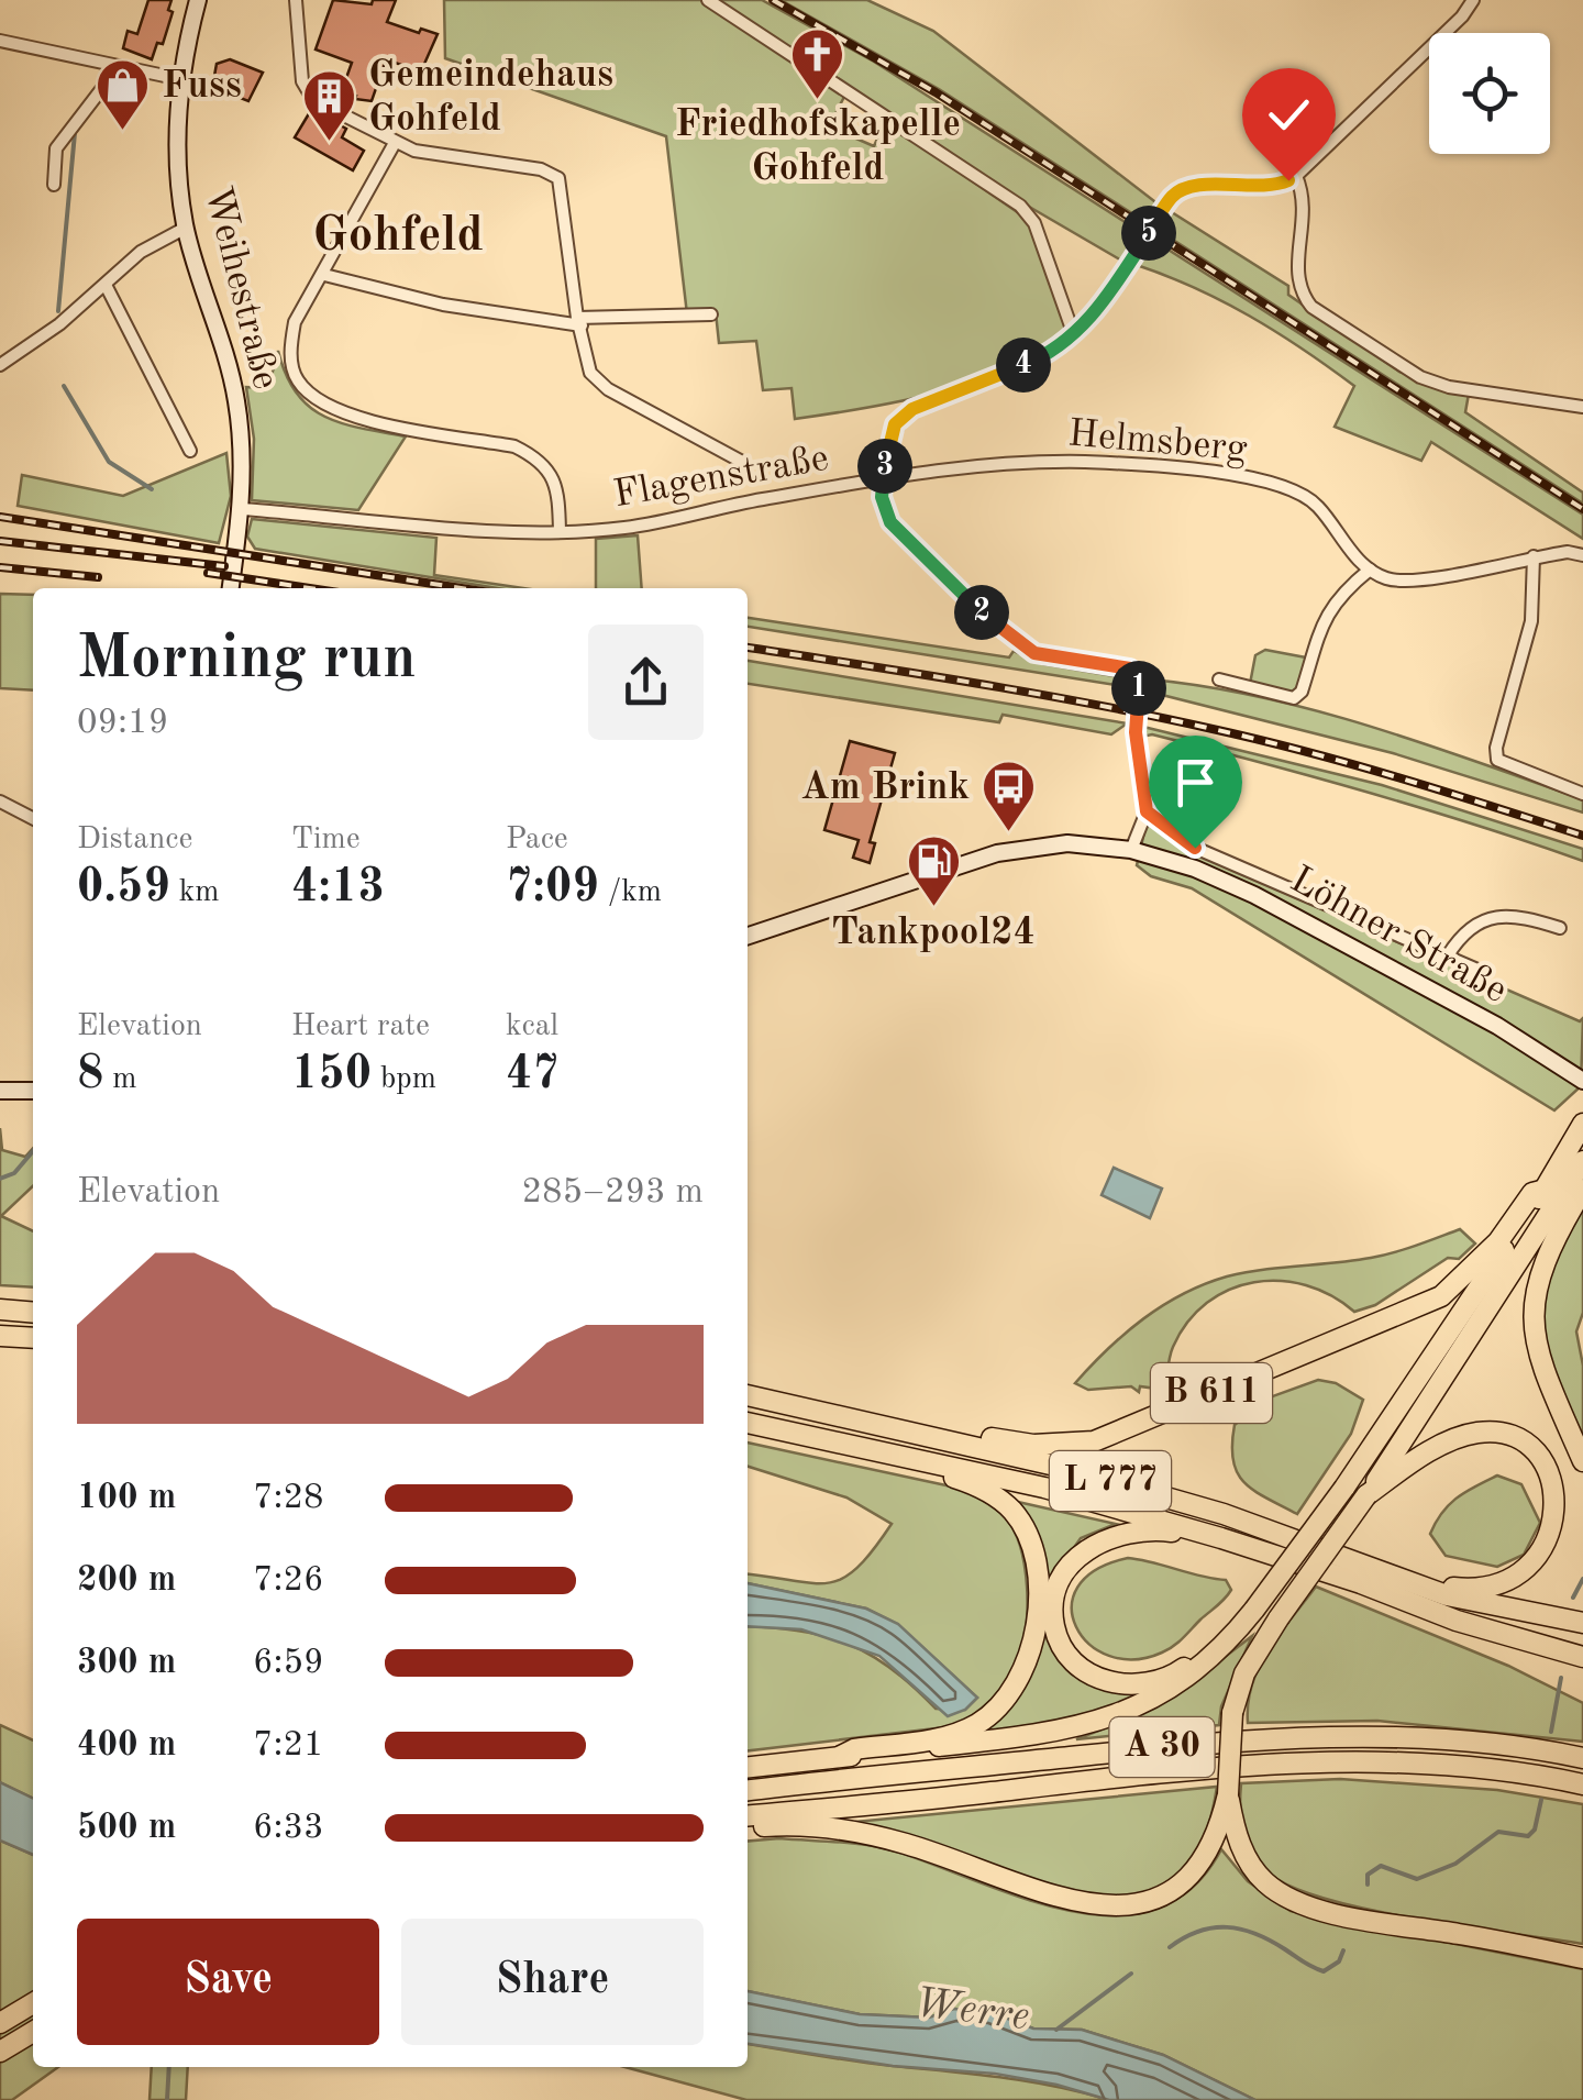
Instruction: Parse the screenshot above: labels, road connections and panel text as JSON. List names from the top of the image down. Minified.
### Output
{"streets":{"highway":["B 611","L 777","A 30"],"main road":["Weihestraße","Löhner Straße"],"street":["Helmsberg","Flagenstraße"]},"crossings":[["Weihestraße","Flagenstraße"],["Helmsberg","Flagenstraße"],["B 611","L 777"]],"districts":["Gohfeld"],"water":["Werre"],"places":{"church":["Friedhofskapelle Gohfeld"],"shop":["Fuss"],"building":["Gemeindehaus Gohfeld"],"bus stop":["Am Brink"],"fuel station":["Tankpool24"]},"page":{"pins":["5","4","3","2","1"],"heading":["Morning run","09:19"],"stats":[["Distance","0.59 km"],["Time","4:13"],["Pace","7:09 /km"],["Elevation","8 m"],["Heart rate","150 bpm"],["kcal","47"]],"chart":["Elevation","285–293 m"],"list":[{"name":"100 m","note":"7:28"},{"name":"200 m","note":"7:26"},{"name":"300 m","note":"6:59"},{"name":"400 m","note":"7:21"},{"name":"500 m","note":"6:33"}],"buttons":["Save","Share"]}}
